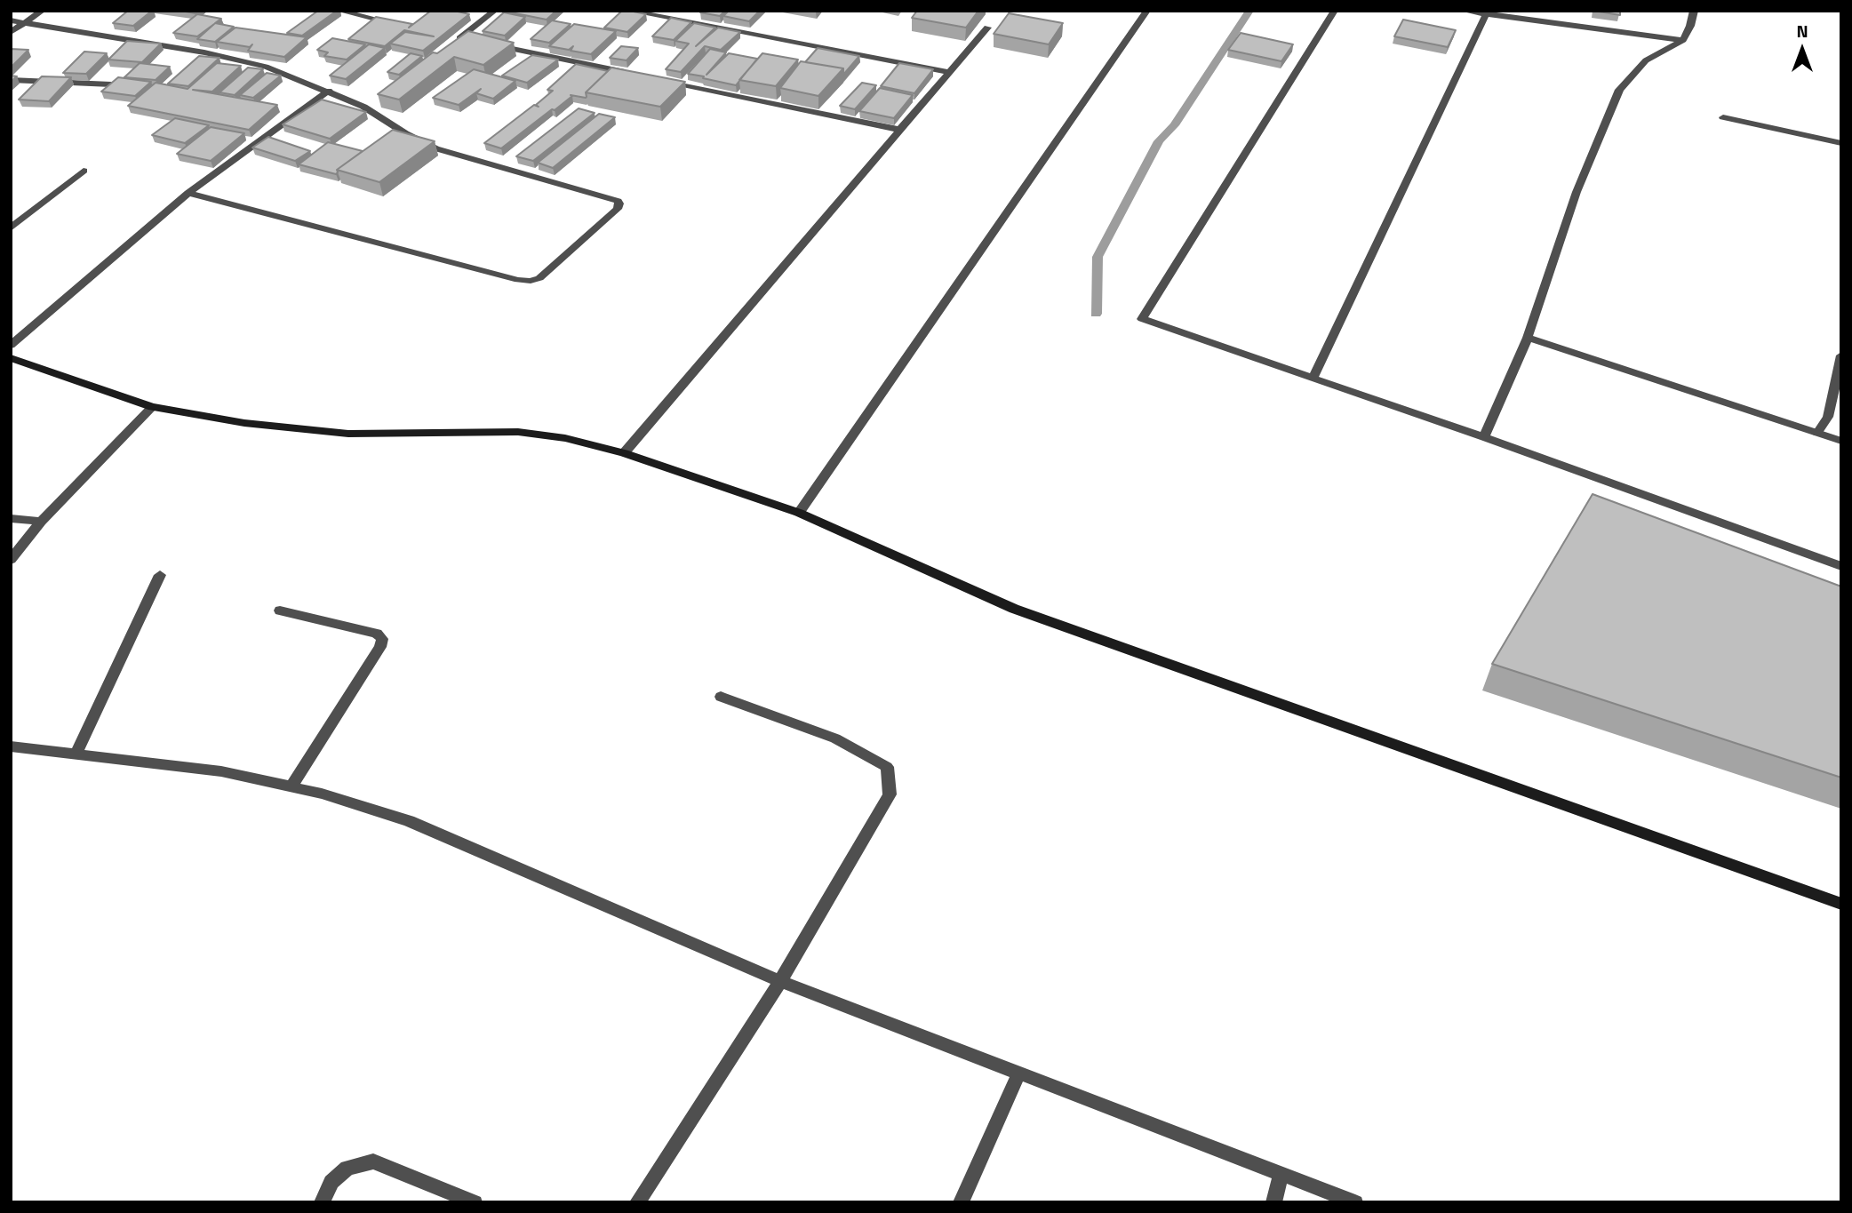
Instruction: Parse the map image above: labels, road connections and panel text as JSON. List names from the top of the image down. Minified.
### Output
{"north":"top"}
